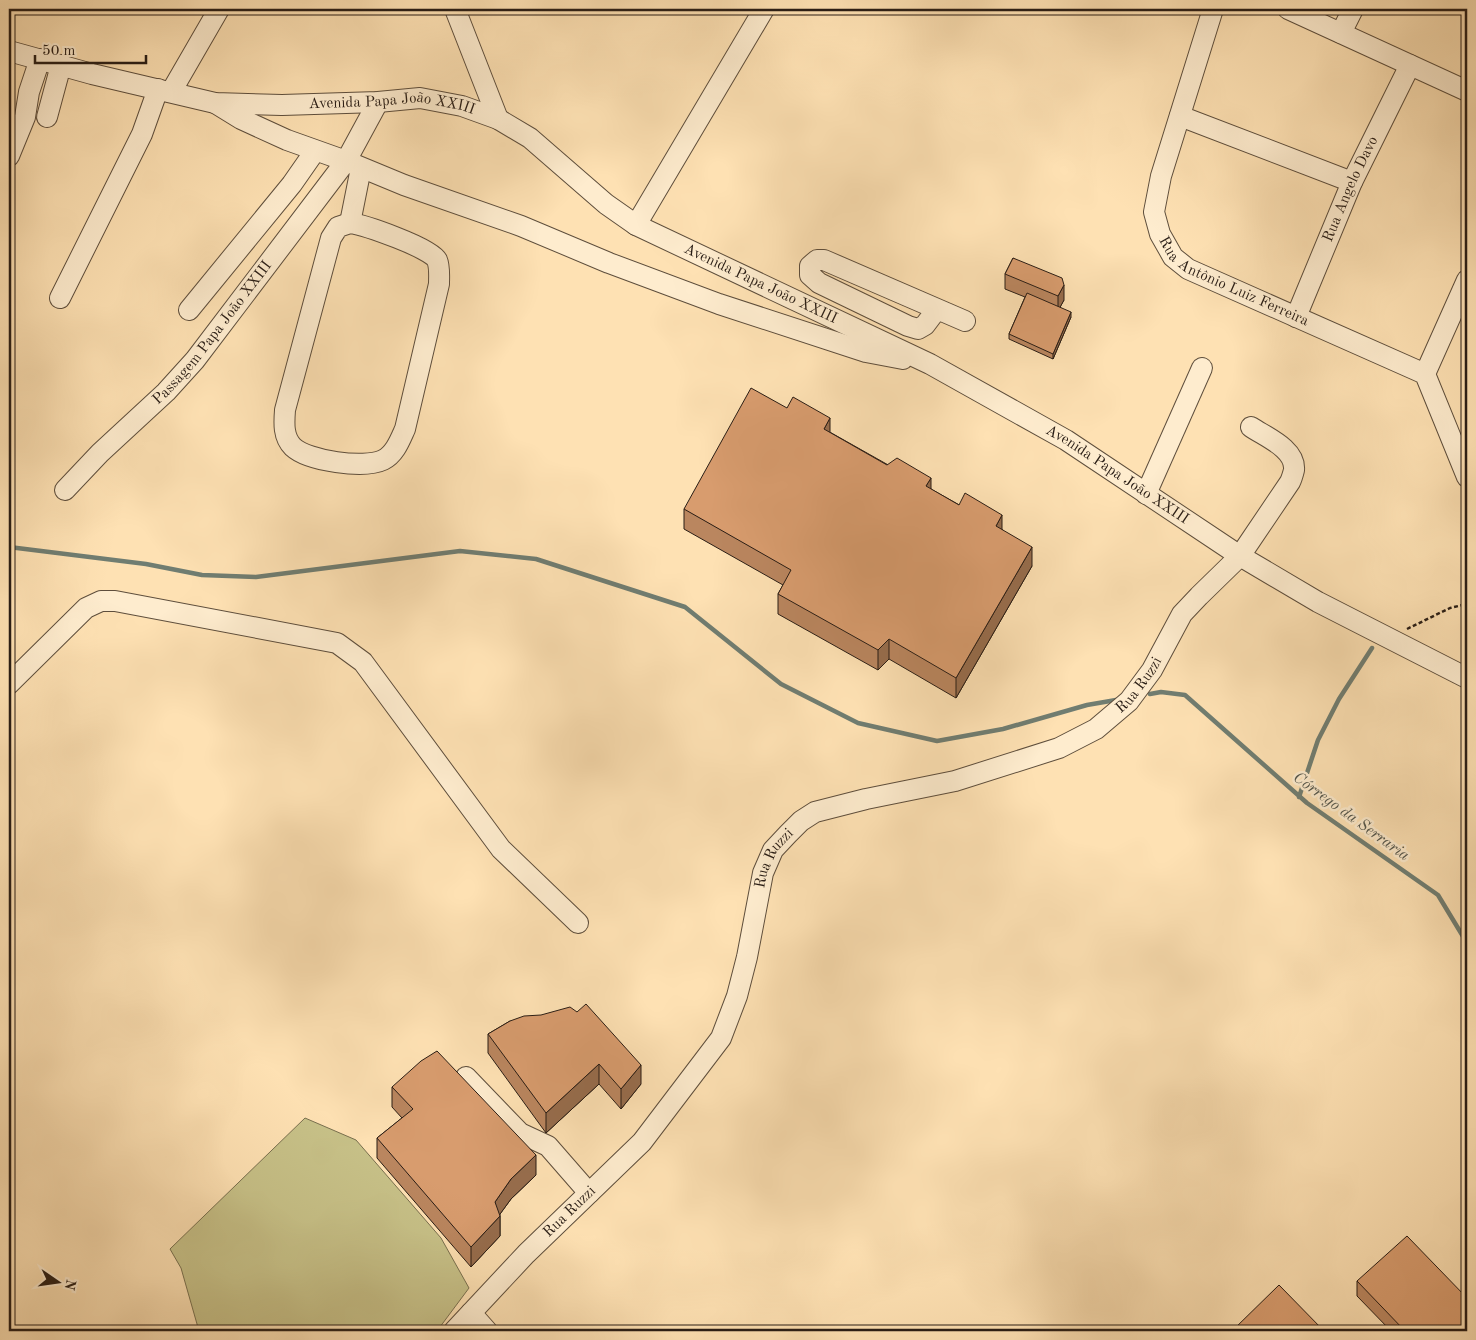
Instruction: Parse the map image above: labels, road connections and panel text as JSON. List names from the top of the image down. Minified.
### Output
{"streets":{"street":["Avenida Papa João XXIII","Rua Angelo Davo","Rua Antônio Luiz Ferreira","Passagem Papa João XXIII","Rua Ruzzi"]},"crossings":[["Avenida Papa João XXIII","Rua Ruzzi"],["Rua Angelo Davo","Rua Antônio Luiz Ferreira"]],"water":["Córrego da Serraria"],"scale_bar":"50 m","north":"right"}
